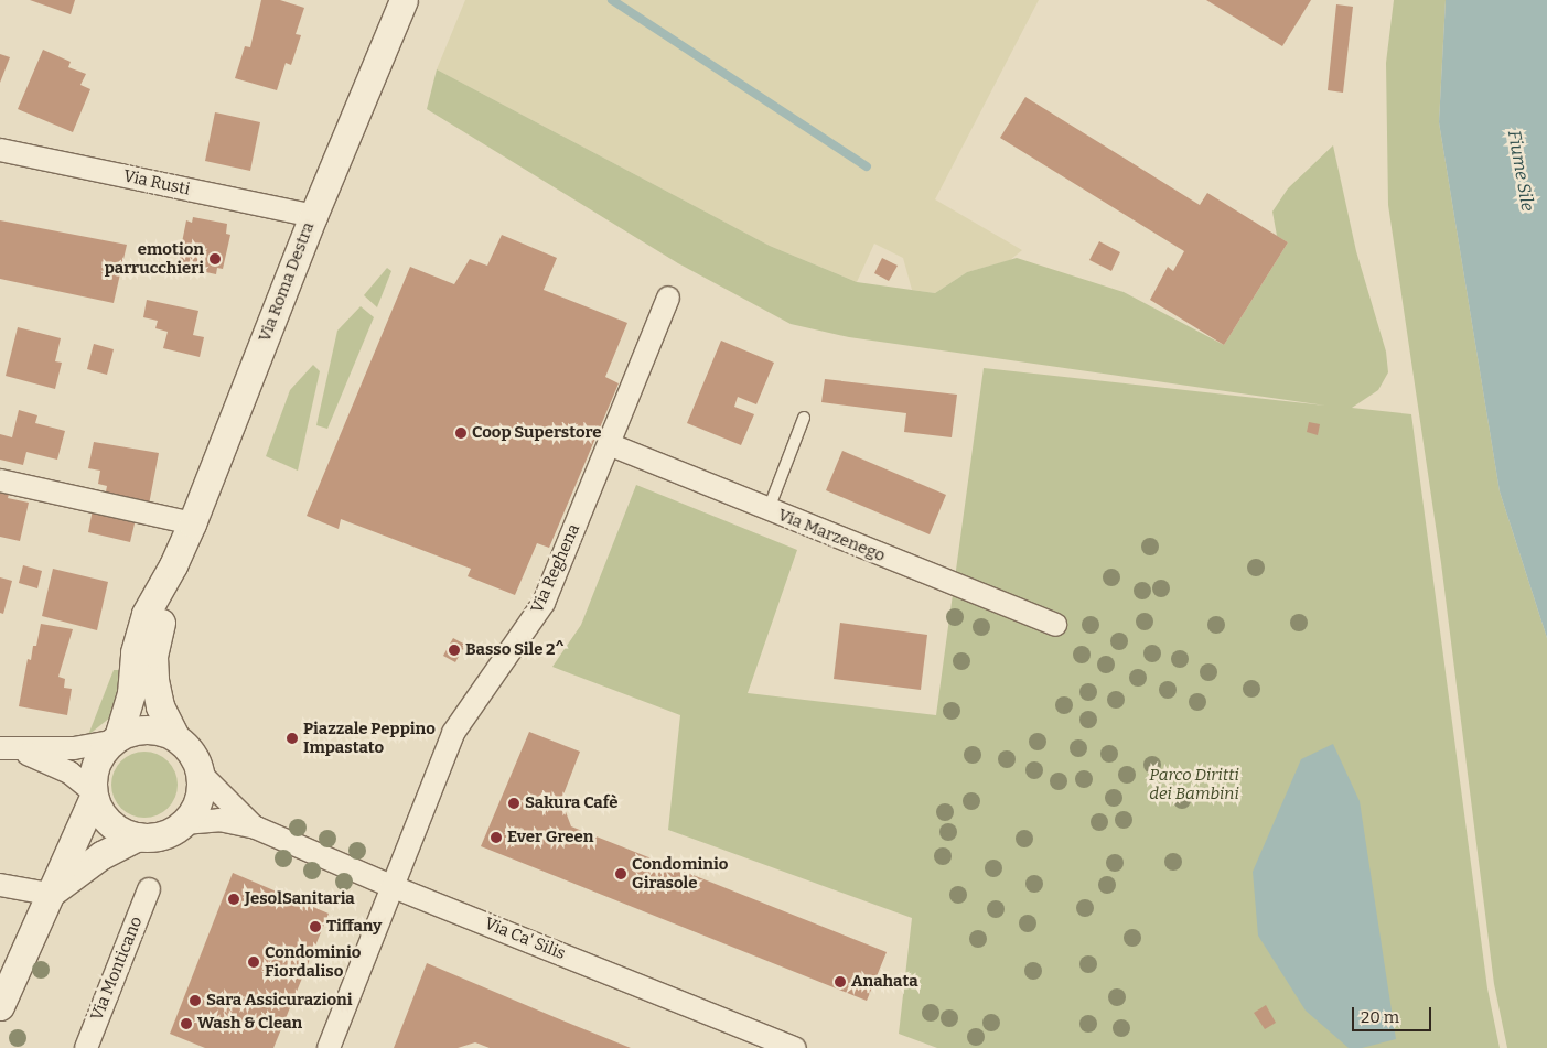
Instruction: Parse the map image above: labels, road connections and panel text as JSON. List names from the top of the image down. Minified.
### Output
{"streets":{"street":["Via Rusti","Via Roma Destra","Via Marzenego","Via Reghena","Via Ca' Silis","Via Monticano"]},"crossings":[["Via Rusti","Via Roma Destra"],["Via Roma Destra","Via Ca' Silis"],["Via Marzenego","Via Reghena"],["Via Reghena","Via Ca' Silis"]],"water":["Fiume Sile"],"parks":["Parco Diritti dei Bambini"],"places":["emotion parrucchieri","Coop Superstore","Basso Sile 2^","Piazzale Peppino Impastato","Sakura Cafè","Ever Green","Condominio Girasole","JesolSanitaria","Tiffany","Condominio Fiordaliso","Anahata","Sara Assicurazioni","Wash & Clean"],"scale_bar":"20 m"}
